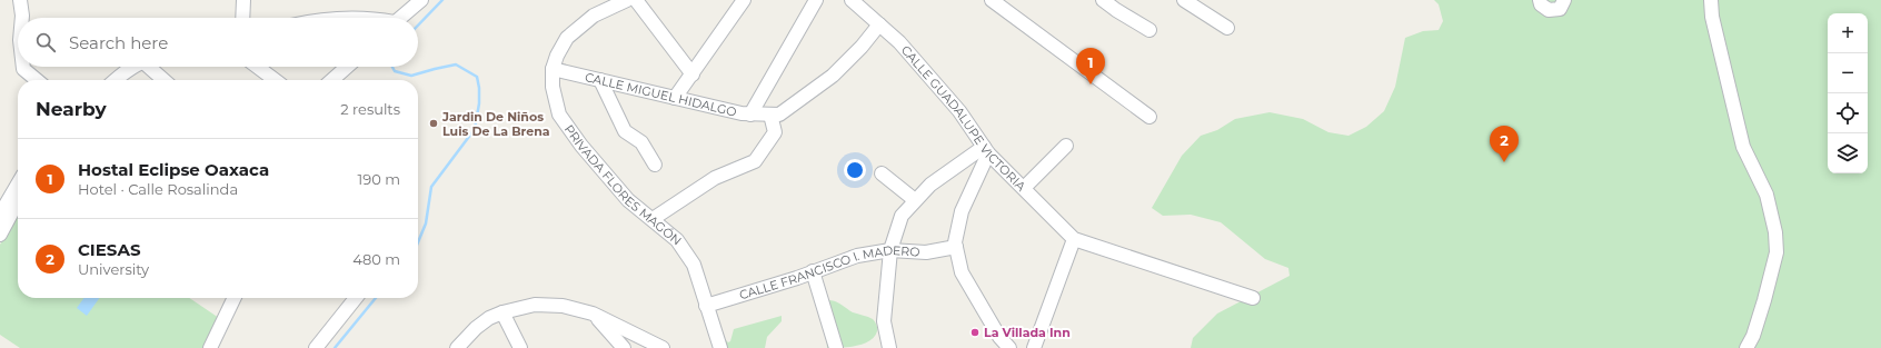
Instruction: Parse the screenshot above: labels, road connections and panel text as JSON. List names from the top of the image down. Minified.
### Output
{"streets":{"street":["CALLE MIGUEL HIDALGO","CALLE GUADALUPE VICTORIA","PRIVADA FLORES MAGÓN","CALLE FRANCISCO I. MADERO"]},"crossings":[["CALLE MIGUEL HIDALGO","CALLE GUADALUPE VICTORIA"],["CALLE MIGUEL HIDALGO","PRIVADA FLORES MAGÓN"],["PRIVADA FLORES MAGÓN","CALLE FRANCISCO I. MADERO"]],"places":["Jardin De Niños Luis De La Brena","La Villada Inn"],"page":{"map_buttons":["+","−"],"search":"Search here","pins":["1","2"],"heading":["Nearby","2 results"],"list":[{"mark":"1","name":"Hostal Eclipse Oaxaca","note":"Hotel · Calle Rosalinda","value":"190 m"},{"mark":"2","name":"CIESAS","note":"University","value":"480 m"}]}}
